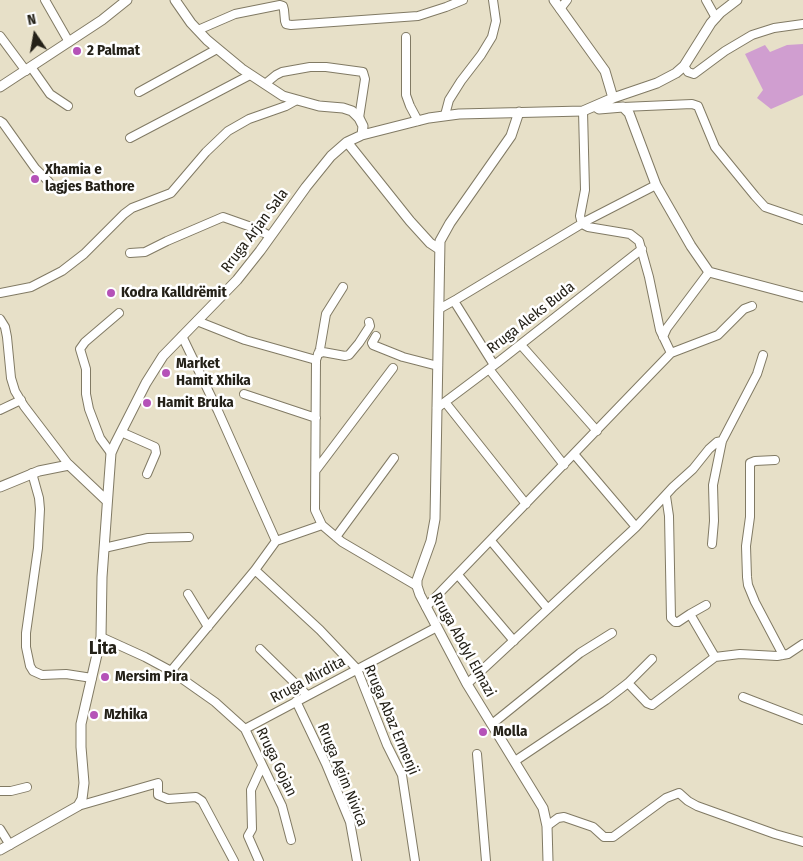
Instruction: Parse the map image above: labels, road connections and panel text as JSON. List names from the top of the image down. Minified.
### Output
{"streets":{"street":["Rruga Arjan Sala","Rruga Aleks Buda","Rruga Abdyl Elmazi","Rruga Mirdita","Rruga Abaz Ermenji","Rruga Gojan","Rruga Agim Nivica"]},"crossings":[["Rruga Arjan Sala","Rruga Gojan"],["Rruga Aleks Buda","Rruga Abdyl Elmazi"],["Rruga Abdyl Elmazi","Rruga Mirdita"],["Rruga Mirdita","Rruga Abaz Ermenji"],["Rruga Mirdita","Rruga Gojan"],["Rruga Mirdita","Rruga Agim Nivica"]],"districts":["Lita"],"places":["2 Palmat","Xhamia e lagjes Bathore","Kodra Kalldrëmit","Market Hamit Xhika","Hamit Bruka","Mersim Pira","Mzhika","Molla"],"north":"top"}
